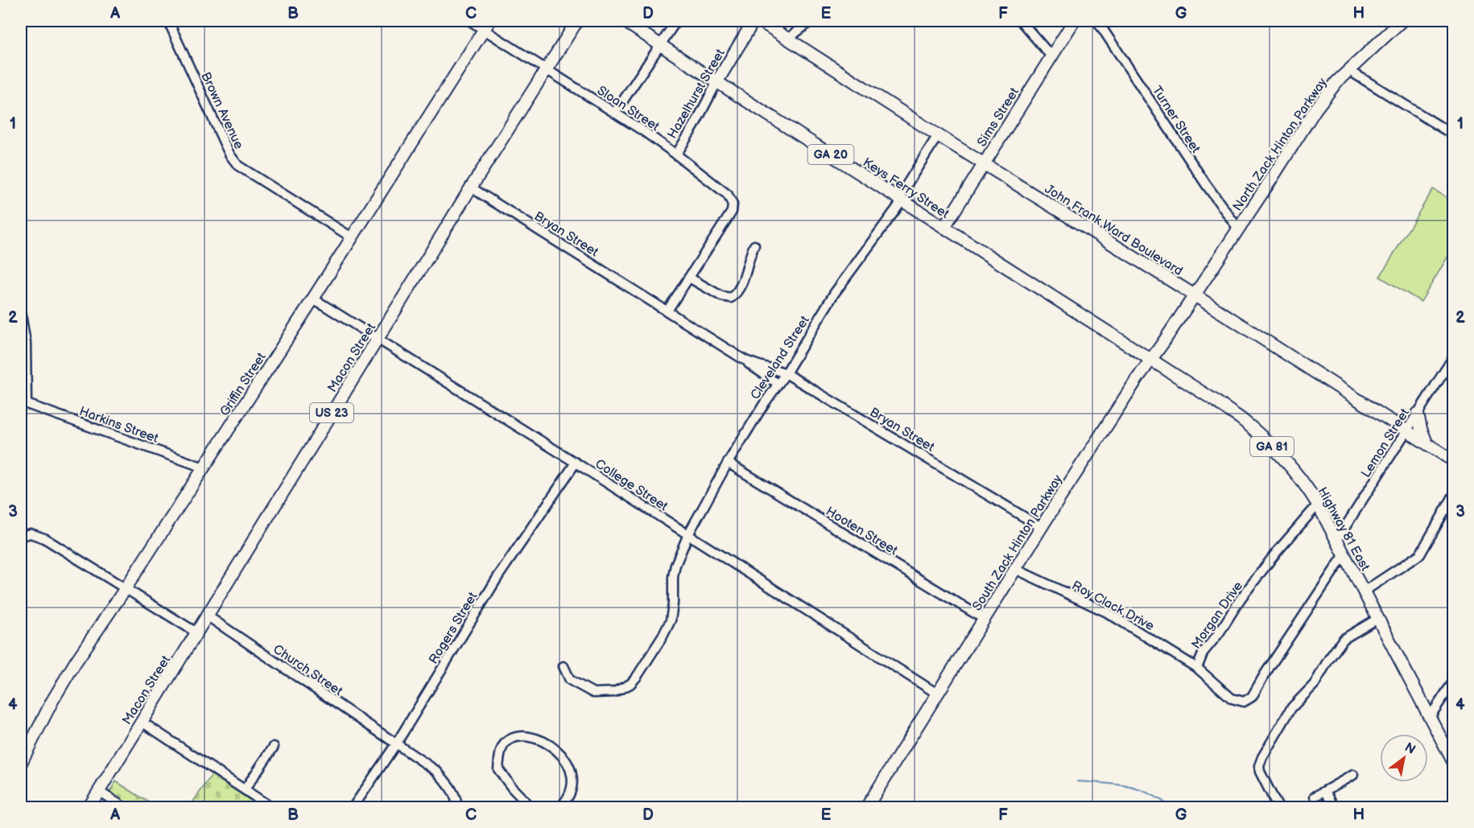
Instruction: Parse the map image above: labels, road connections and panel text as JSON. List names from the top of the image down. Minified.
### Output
{"streets":{"main road":["Hazelhurst Street","Sims Street","North Zack Hinton Parkway","GA 20","Keys Ferry Street","John Frank Ward Boulevard","Macon Street","Griffin Street","US 23","GA 81","Highway 81 East","South Zack Hinton Parkway"],"street":["Sloan Street","Brown Avenue","Turner Street","Bryan Street","Cleveland Street","Harkins Street","Lemon Street","College Street","Hooten Street","Roy Clack Drive","Morgan Drive","Rogers Street","Church Street"]},"crossings":[["Hazelhurst Street","Sloan Street"],["Hazelhurst Street","Keys Ferry Street"],["Sloan Street","Bryan Street"],["Sloan Street","Macon Street"],["Sloan Street","Griffin Street"],["Brown Avenue","Griffin Street"],["Sims Street","Keys Ferry Street"],["Sims Street","John Frank Ward Boulevard"],["Turner Street","North Zack Hinton Parkway"],["North Zack Hinton Parkway","John Frank Ward Boulevard"],["North Zack Hinton Parkway","South Zack Hinton Parkway"],["Keys Ferry Street","Cleveland Street"],["Keys Ferry Street","Highway 81 East"],["Keys Ferry Street","South Zack Hinton Parkway"],["John Frank Ward Boulevard","Cleveland Street"],["John Frank Ward Boulevard","Lemon Street"],["John Frank Ward Boulevard","South Zack Hinton Parkway"],["Bryan Street","Macon Street"],["Bryan Street","Cleveland Street"],["Bryan Street","South Zack Hinton Parkway"],["Macon Street","College Street"],["Macon Street","Church Street"],["Cleveland Street","College Street"],["Cleveland Street","Hooten Street"],["Griffin Street","Harkins Street"],["Griffin Street","College Street"],["Lemon Street","Highway 81 East"],["College Street","South Zack Hinton Parkway"],["College Street","Rogers Street"],["Highway 81 East","South Zack Hinton Parkway"],["Highway 81 East","Morgan Drive"],["Hooten Street","South Zack Hinton Parkway"],["South Zack Hinton Parkway","Roy Clack Drive"],["Roy Clack Drive","Morgan Drive"],["Rogers Street","Church Street"]],"north":"top right","grid":{"columns":["A","B","C","D","E","F","G","H"],"rows":["1","2","3","4"]}}
